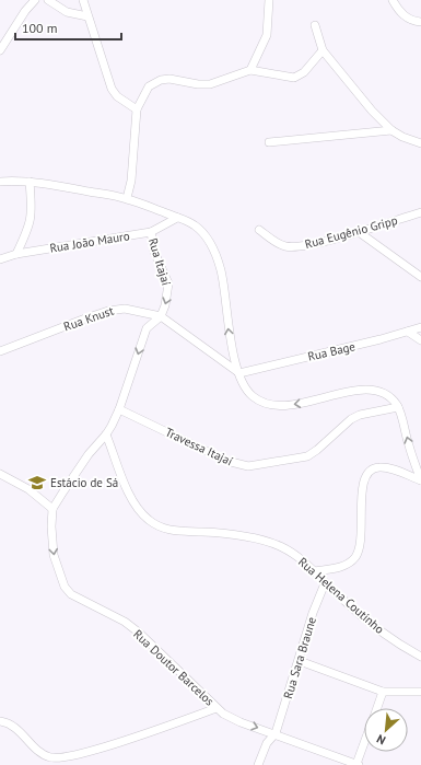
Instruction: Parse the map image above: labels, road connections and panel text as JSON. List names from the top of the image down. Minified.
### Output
{"streets":{"street":["Rua Eugênio Gripp","Rua João Mauro","Rua Itajaí","Rua Knust","Rua Bage","Travessa Itajaí","Rua Helena Coutinho","Rua Sara Braune","Rua Doutor Barcelos"]},"crossings":[["Rua João Mauro","Rua Itajaí"],["Rua Itajaí","Rua Knust"],["Rua Knust","Rua Bage"],["Rua Helena Coutinho","Rua Sara Braune"]],"one_way":["Rua Doutor Barcelos"],"places":{"school or university":["Estácio de Sá"]},"scale_bar":"100 m","north":"bottom left"}
